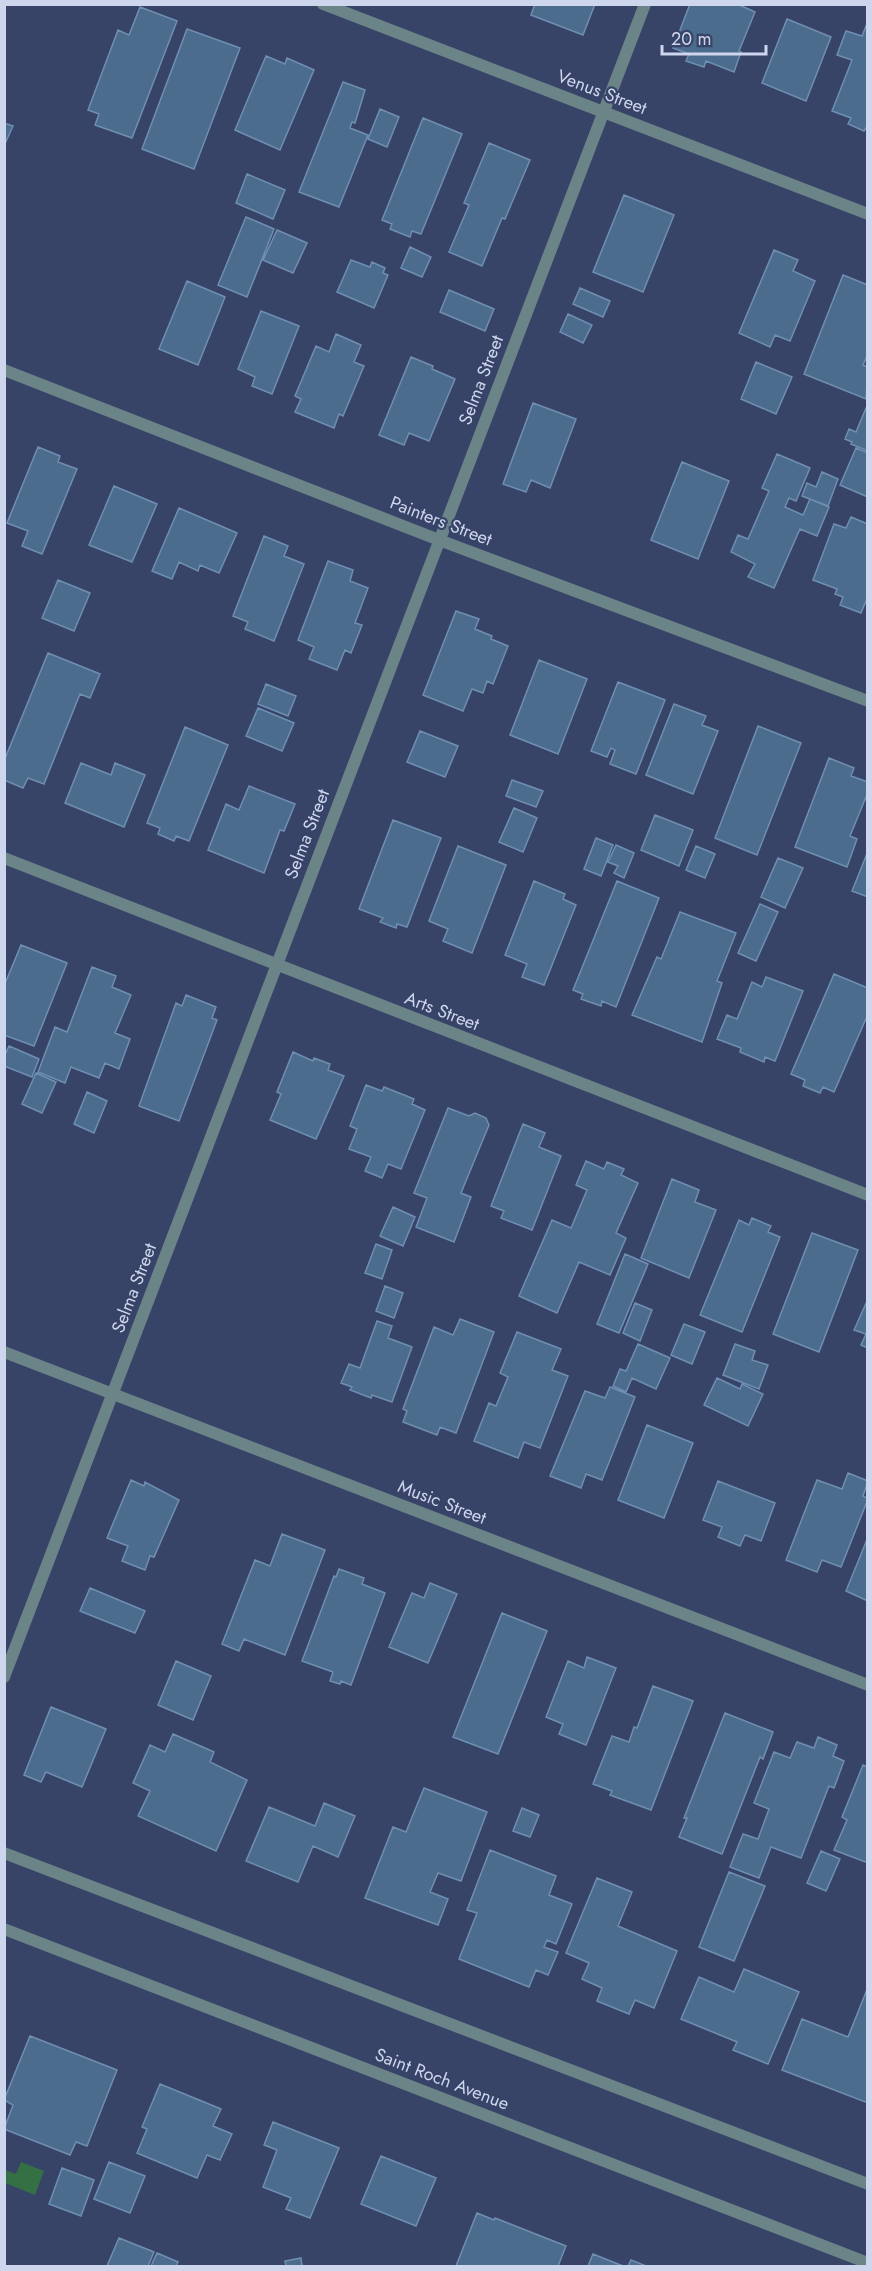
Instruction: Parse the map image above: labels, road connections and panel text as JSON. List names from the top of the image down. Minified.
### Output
{"streets":{"street":["Venus Street","Selma Street","Painters Street","Arts Street","Music Street","Saint Roch Avenue"]},"crossings":[["Venus Street","Selma Street"],["Selma Street","Painters Street"],["Selma Street","Arts Street"],["Selma Street","Music Street"]],"scale_bar":"20 m"}
